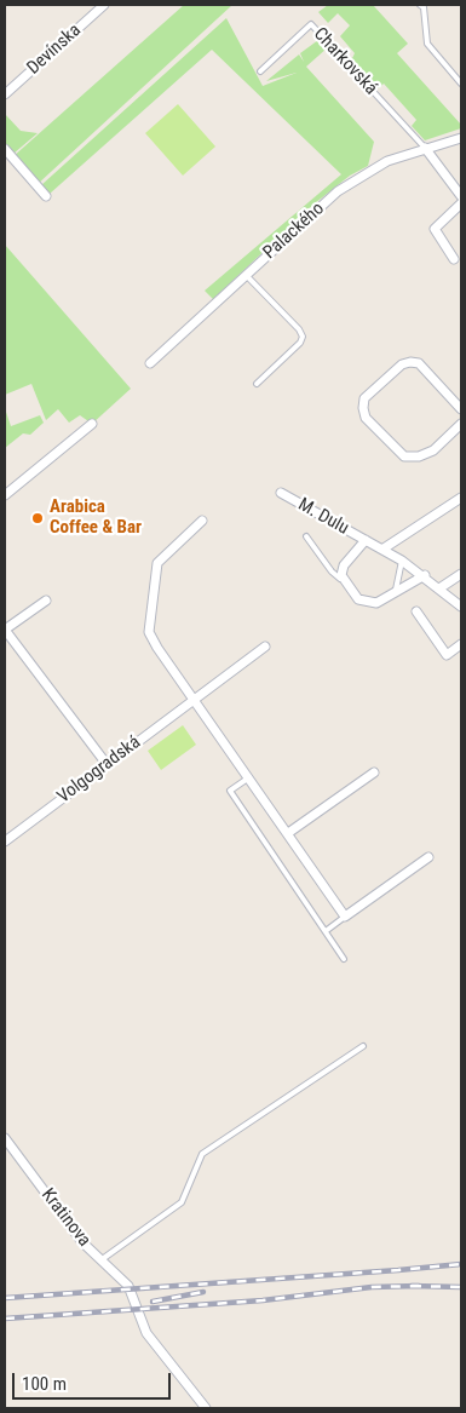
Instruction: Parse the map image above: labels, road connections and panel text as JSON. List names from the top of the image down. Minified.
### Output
{"streets":{"street":["Devínska","Palackého","M. Dulu","Volgogradská","Kratinova"],"lane":["Charkovská"]},"crossings":[["Charkovská","Palackého"]],"places":["Arabica Coffee & Bar"],"scale_bar":"100 m"}
